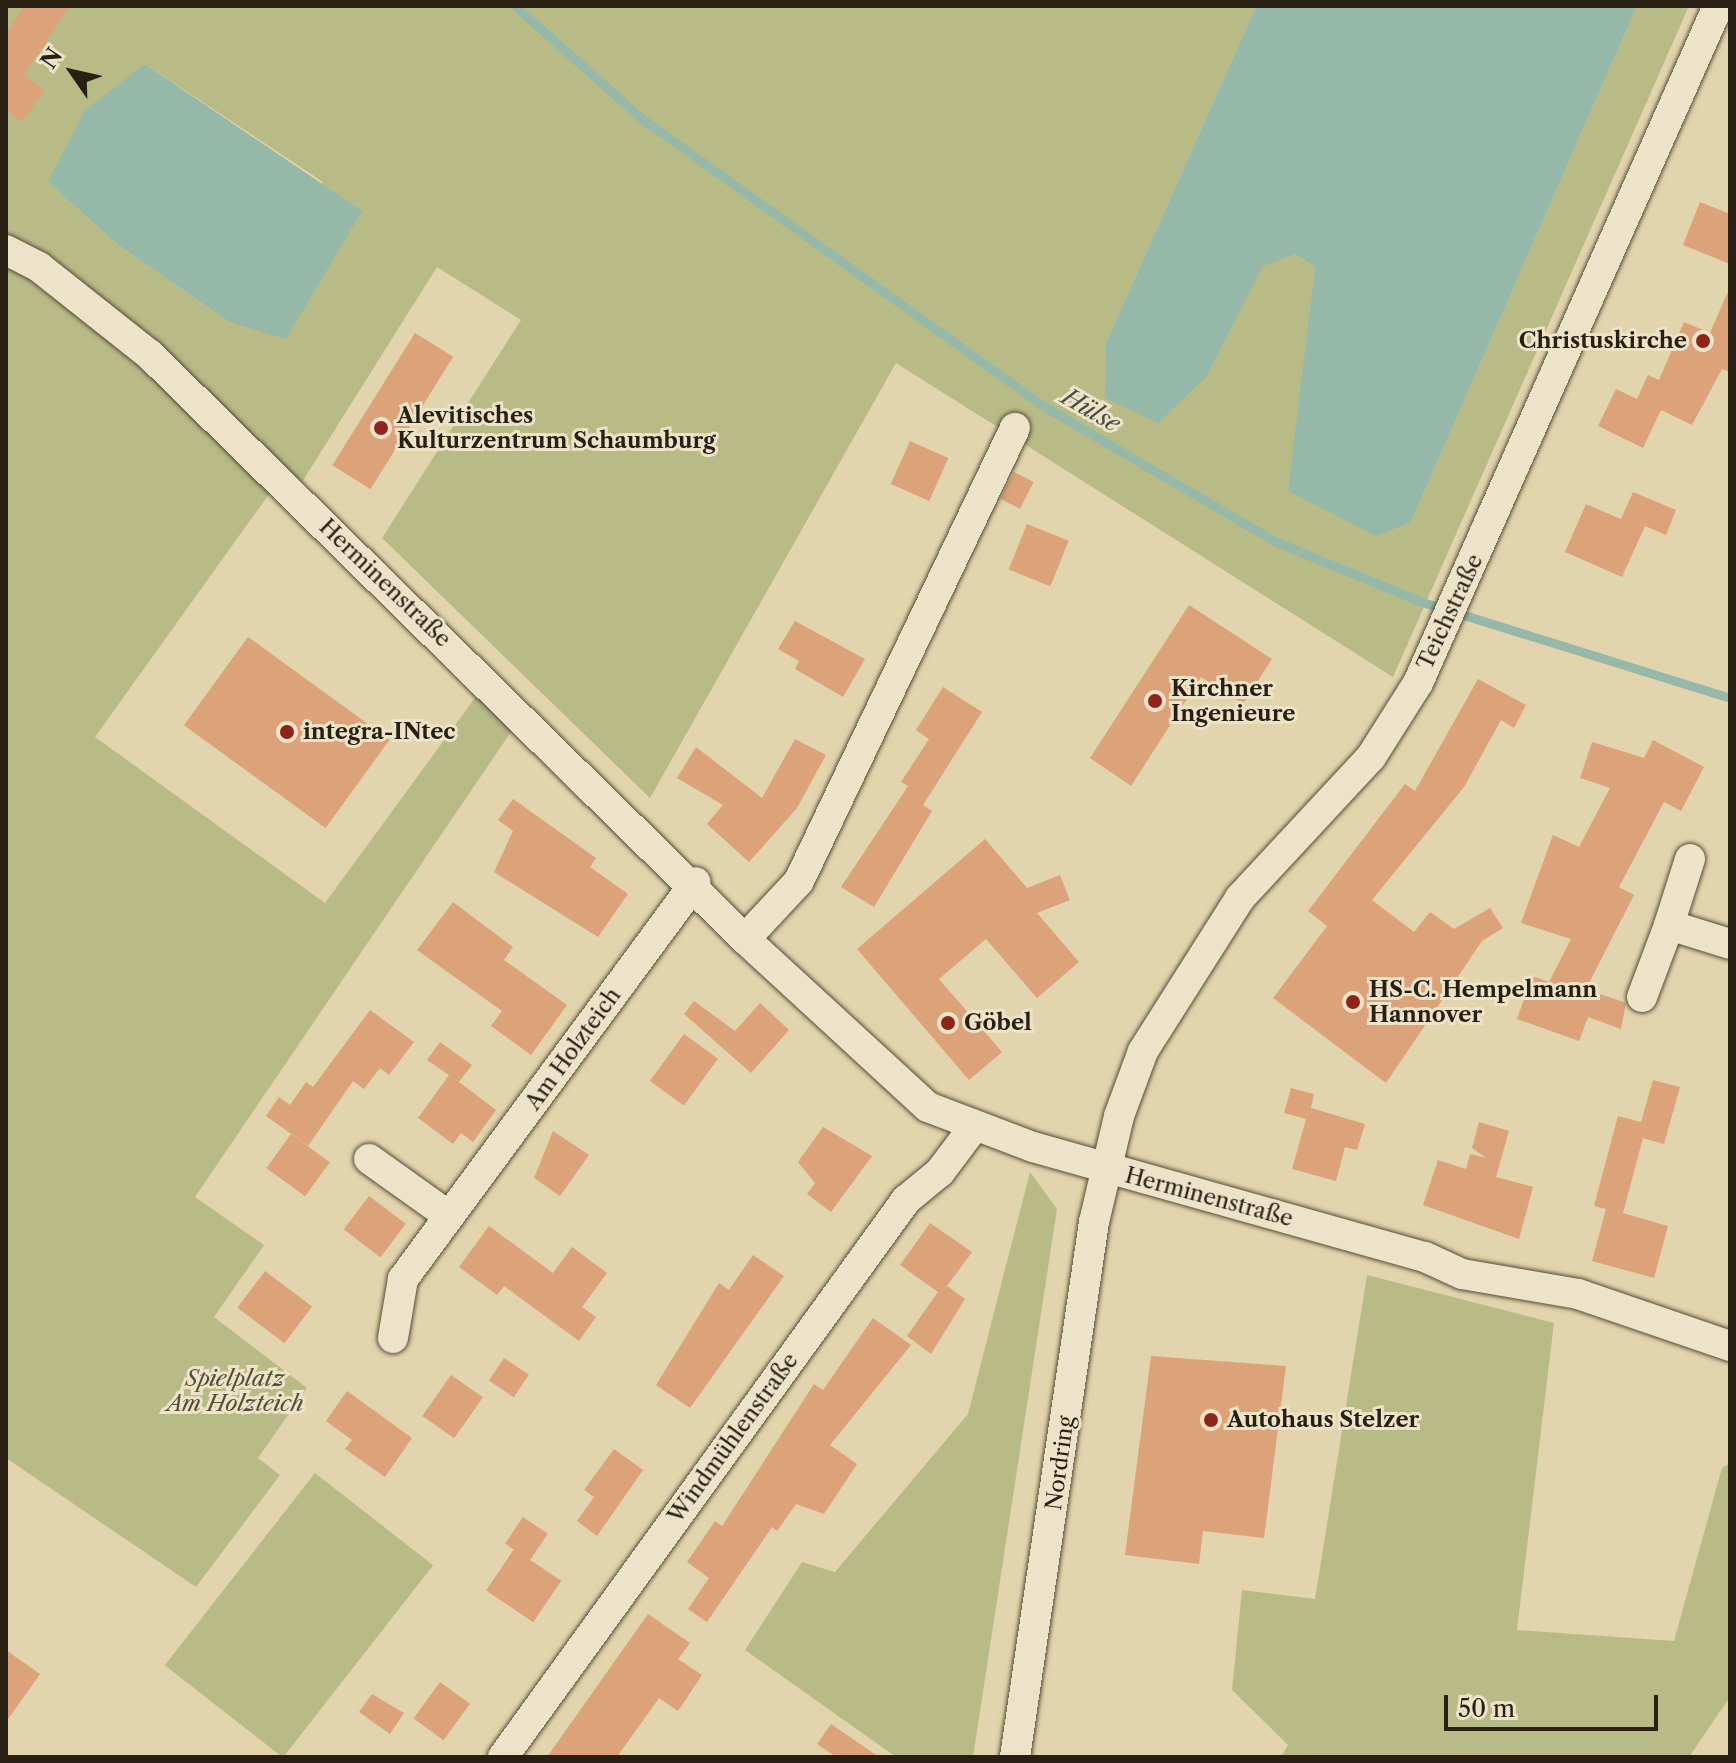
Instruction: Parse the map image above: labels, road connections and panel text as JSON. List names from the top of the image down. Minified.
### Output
{"streets":{"street":["Herminenstraße","Teichstraße","Am Holzteich","Windmühlenstraße","Nordring"]},"crossings":[["Herminenstraße","Teichstraße"],["Herminenstraße","Am Holzteich"],["Herminenstraße","Windmühlenstraße"],["Herminenstraße","Nordring"],["Teichstraße","Nordring"]],"water":["Hülse"],"parks":["Spielplatz Am Holzteich"],"places":["Christuskirche","Alevitisches Kulturzentrum Schaumburg","Kirchner Ingenieure","integra-INtec","HS-C. Hempelmann Hannover","Göbel","Autohaus Stelzer"],"scale_bar":"50 m","north":"top left"}
